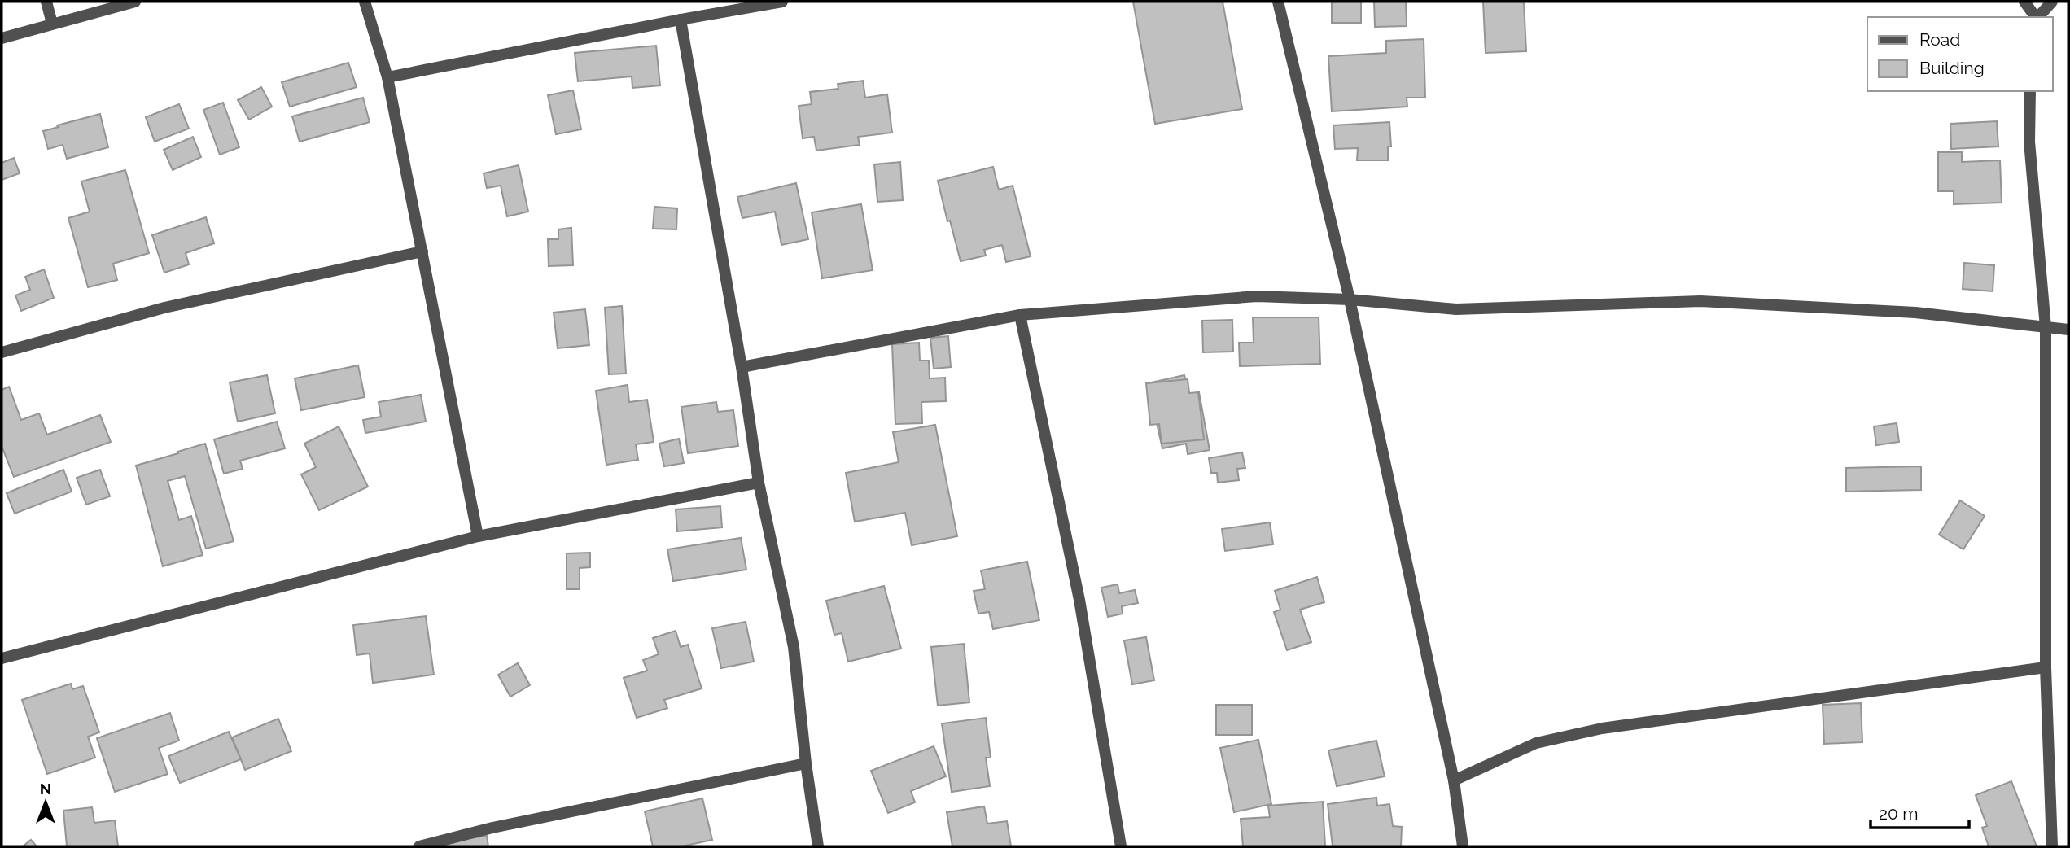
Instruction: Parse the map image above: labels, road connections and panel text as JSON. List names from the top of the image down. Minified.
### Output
{"legend":["Road","Building"],"scale_bar":"20 m","north":"top"}
